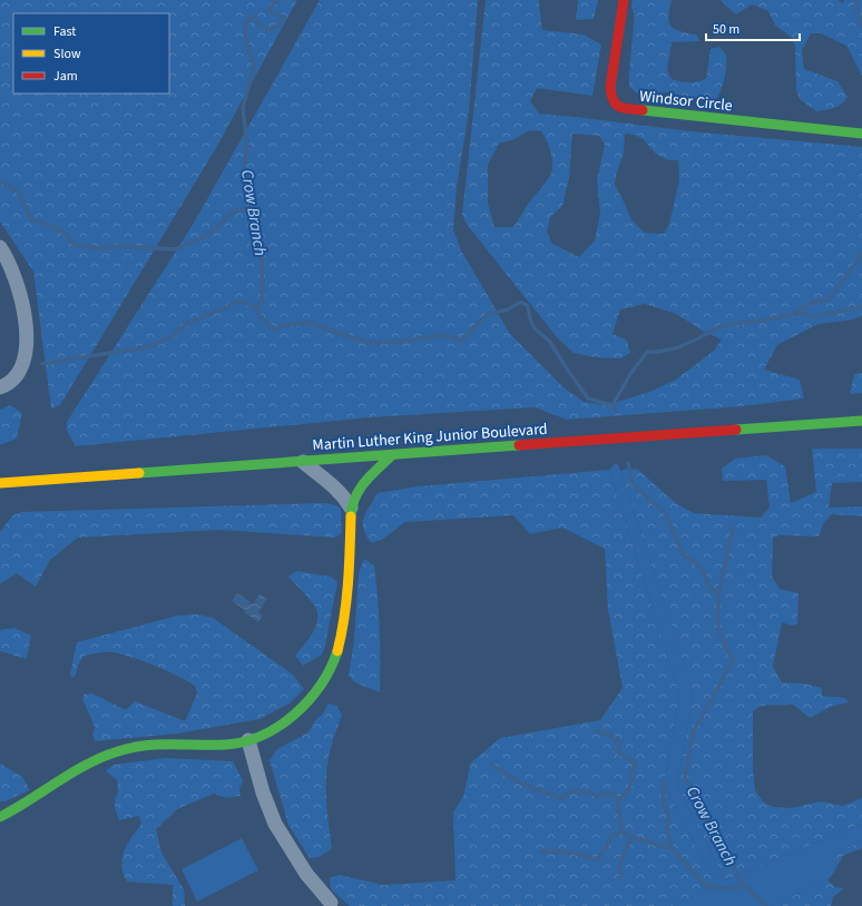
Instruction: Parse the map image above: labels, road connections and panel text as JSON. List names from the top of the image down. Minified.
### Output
{"streets":{"street":["Windsor Circle","Martin Luther King Junior Boulevard"]},"water":["Crow Branch"],"legend":["Fast","Slow","Jam"],"scale_bar":"50 m"}
